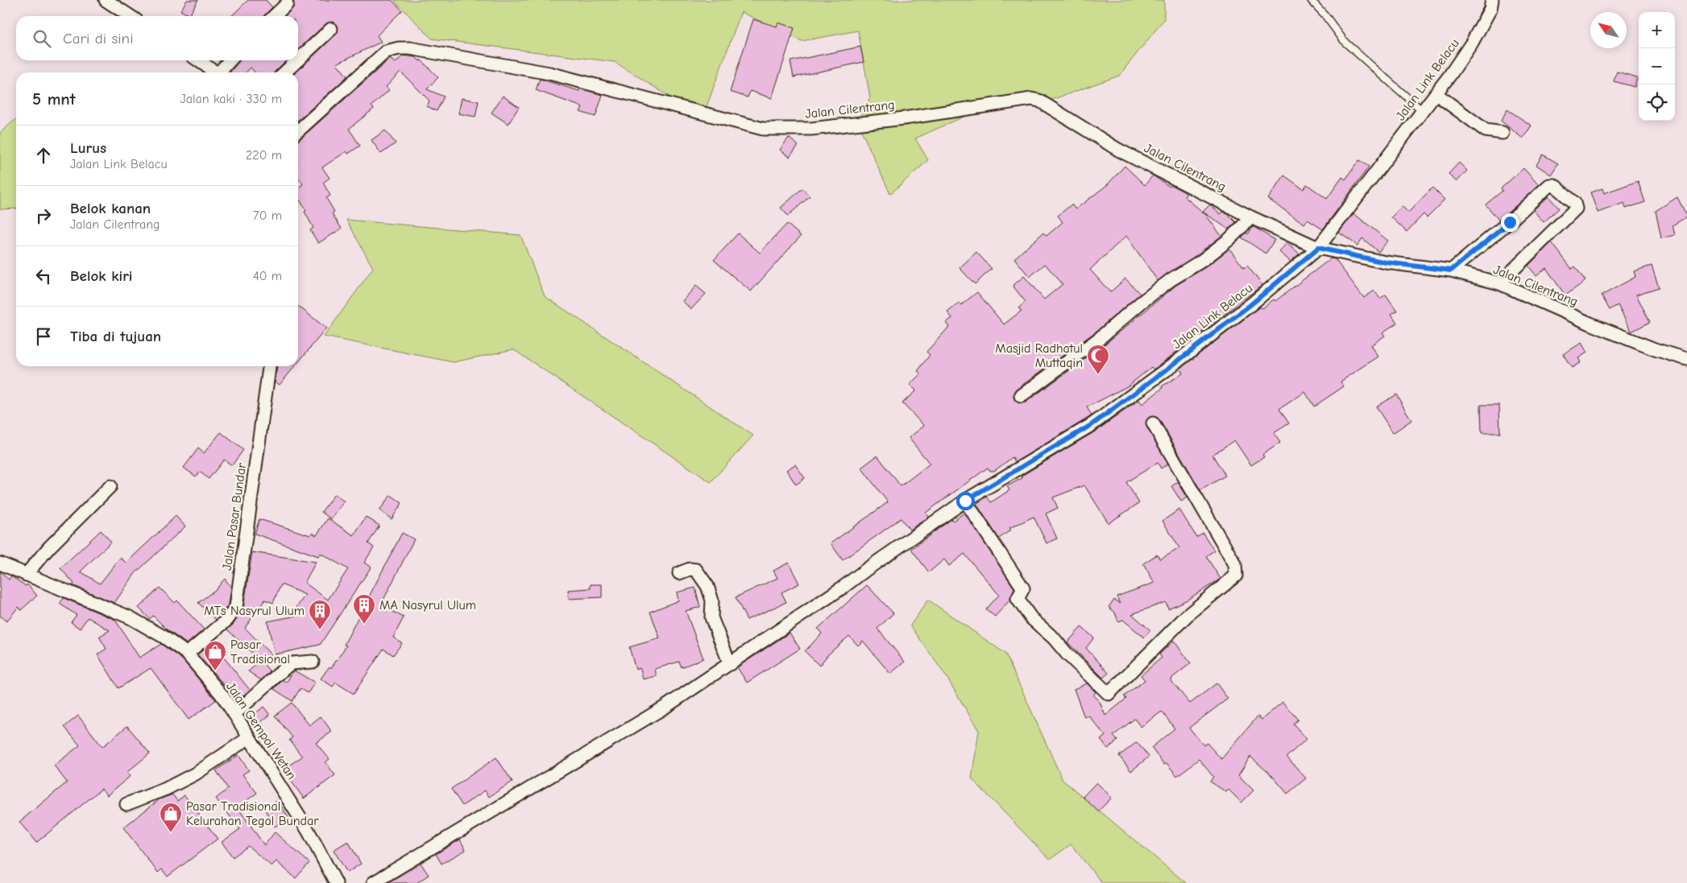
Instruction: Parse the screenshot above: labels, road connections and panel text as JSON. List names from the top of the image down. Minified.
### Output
{"streets":{"street":["Jalan Link Belacu","Jalan Cilentrang","Jalan Pasar Bundar","Jalan Gempol Wetan"]},"crossings":[["Jalan Link Belacu","Jalan Cilentrang"],["Jalan Pasar Bundar","Jalan Gempol Wetan"]],"places":{"mosque":["Masjid Radhatul Muttaqin"],"building":["MA Nasyrul Ulum","MTs Nasyrul Ulum"],"shop":["Pasar Tradisional","Pasar Tradisional Kelurahan Tegal Bundar"]},"north":"top left","page":{"map_buttons":["+","−"],"search":"Cari di sini","heading":["5 mnt","Jalan kaki · 330 m"],"list":[["Lurus","Jalan Link Belacu","220 m"],["Belok kanan","Jalan Cilentrang","70 m"],["Belok kiri","40 m"],"Tiba di tujuan"]}}
